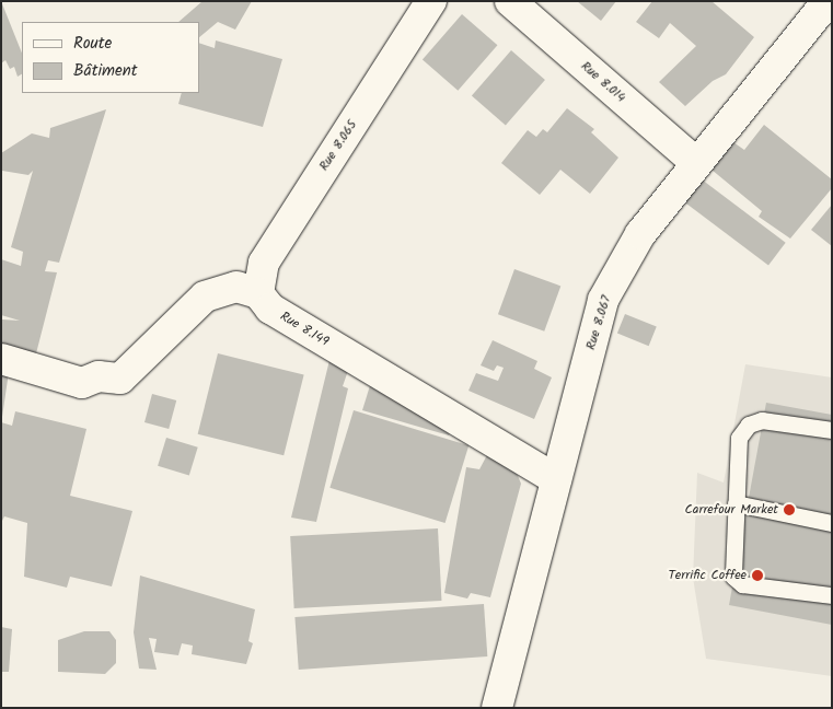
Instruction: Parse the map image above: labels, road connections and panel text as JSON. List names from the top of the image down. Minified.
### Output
{"streets":{"street":["Rue 8.014","Rue 8.065","Rue 8.067","Rue 8.149"]},"crossings":[["Rue 8.014","Rue 8.067"],["Rue 8.065","Rue 8.149"],["Rue 8.067","Rue 8.149"]],"places":["Carrefour Market","Terrific Coffee"],"legend":["Route","Bâtiment"]}
